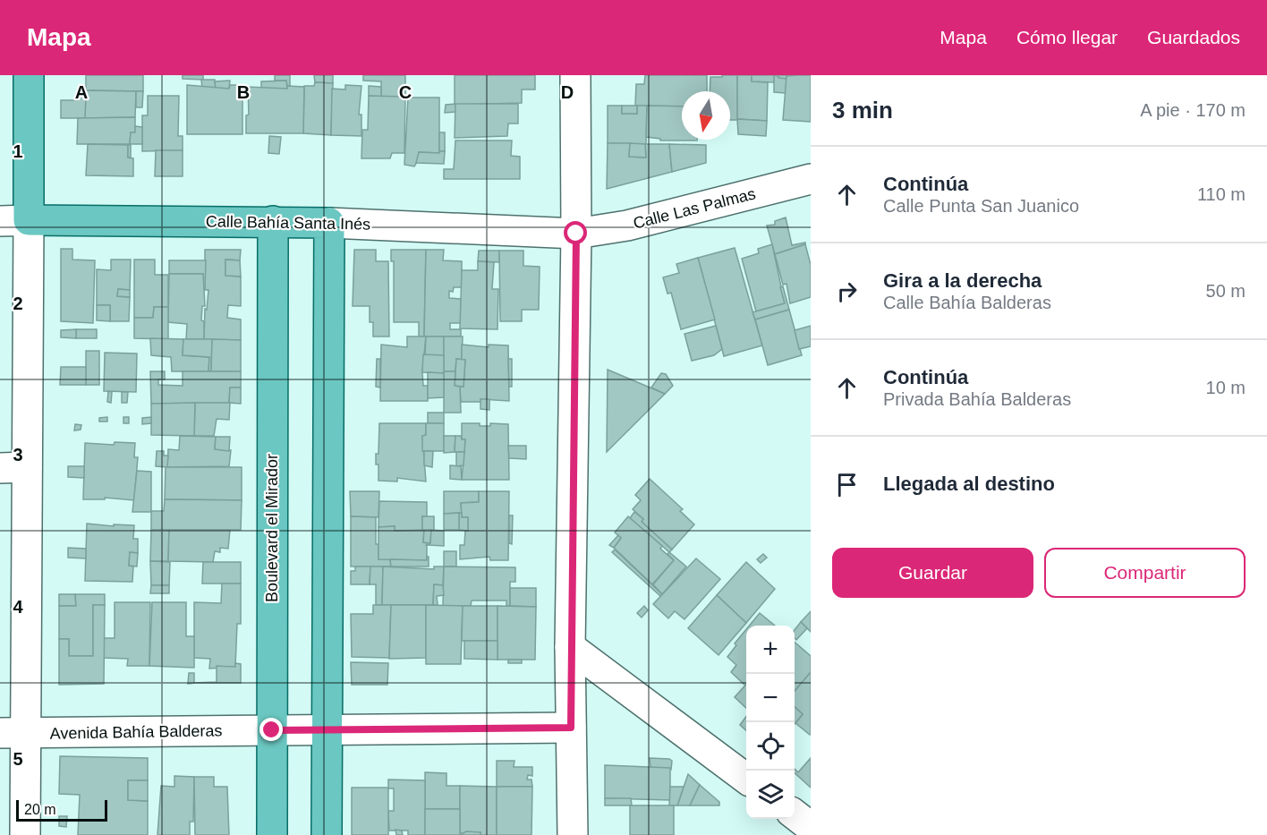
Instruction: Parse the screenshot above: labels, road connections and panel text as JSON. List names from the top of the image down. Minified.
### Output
{"streets":{"main road":["Calle Bahía Santa Inés","Boulevard el Mirador"],"street":["Calle Las Palmas","Avenida Bahía Balderas"]},"crossings":[["Calle Las Palmas","Calle Bahía Santa Inés"],["Calle Bahía Santa Inés","Boulevard el Mirador"],["Boulevard el Mirador","Avenida Bahía Balderas"]],"scale_bar":"20 m","north":"bottom","page":{"header":"Mapa","nav":["Mapa","Cómo llegar","Guardados"],"heading":["3 min","A pie · 170 m"],"list":[["Continúa","Calle Punta San Juanico","110 m"],["Gira a la derecha","Calle Bahía Balderas","50 m"],["Continúa","Privada Bahía Balderas","10 m"],"Llegada al destino"],"buttons":["Guardar","Compartir"],"map_buttons":["+","−"],"scale":"20 m"},"grid":{"columns":["A","B","C","D"],"rows":["1","2","3","4","5"]}}
